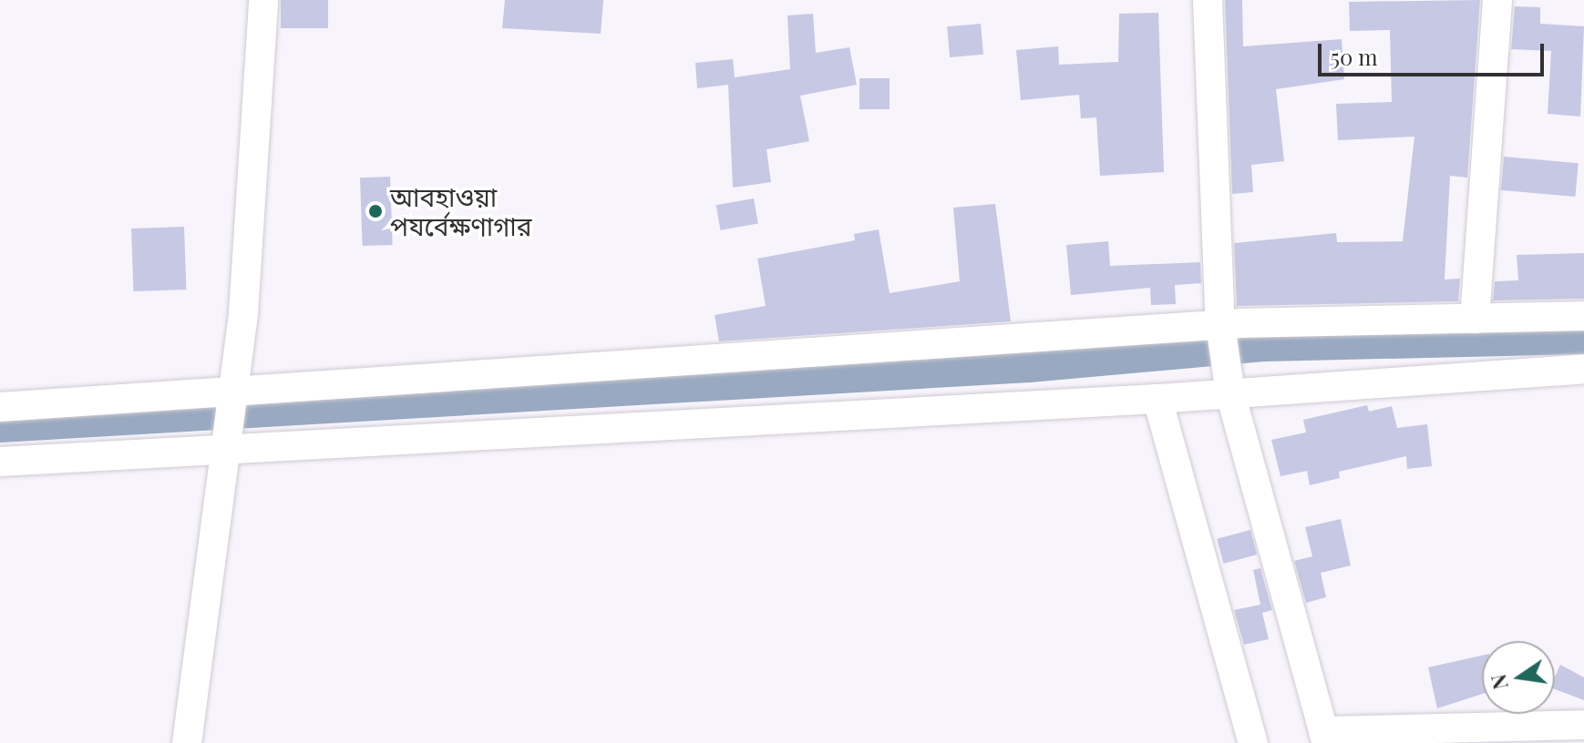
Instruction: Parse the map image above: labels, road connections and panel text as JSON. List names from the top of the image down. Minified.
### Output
{"places":["আবহাওয়া পযর্বেক্ষণাগার"],"scale_bar":"50 m","north":"left"}
